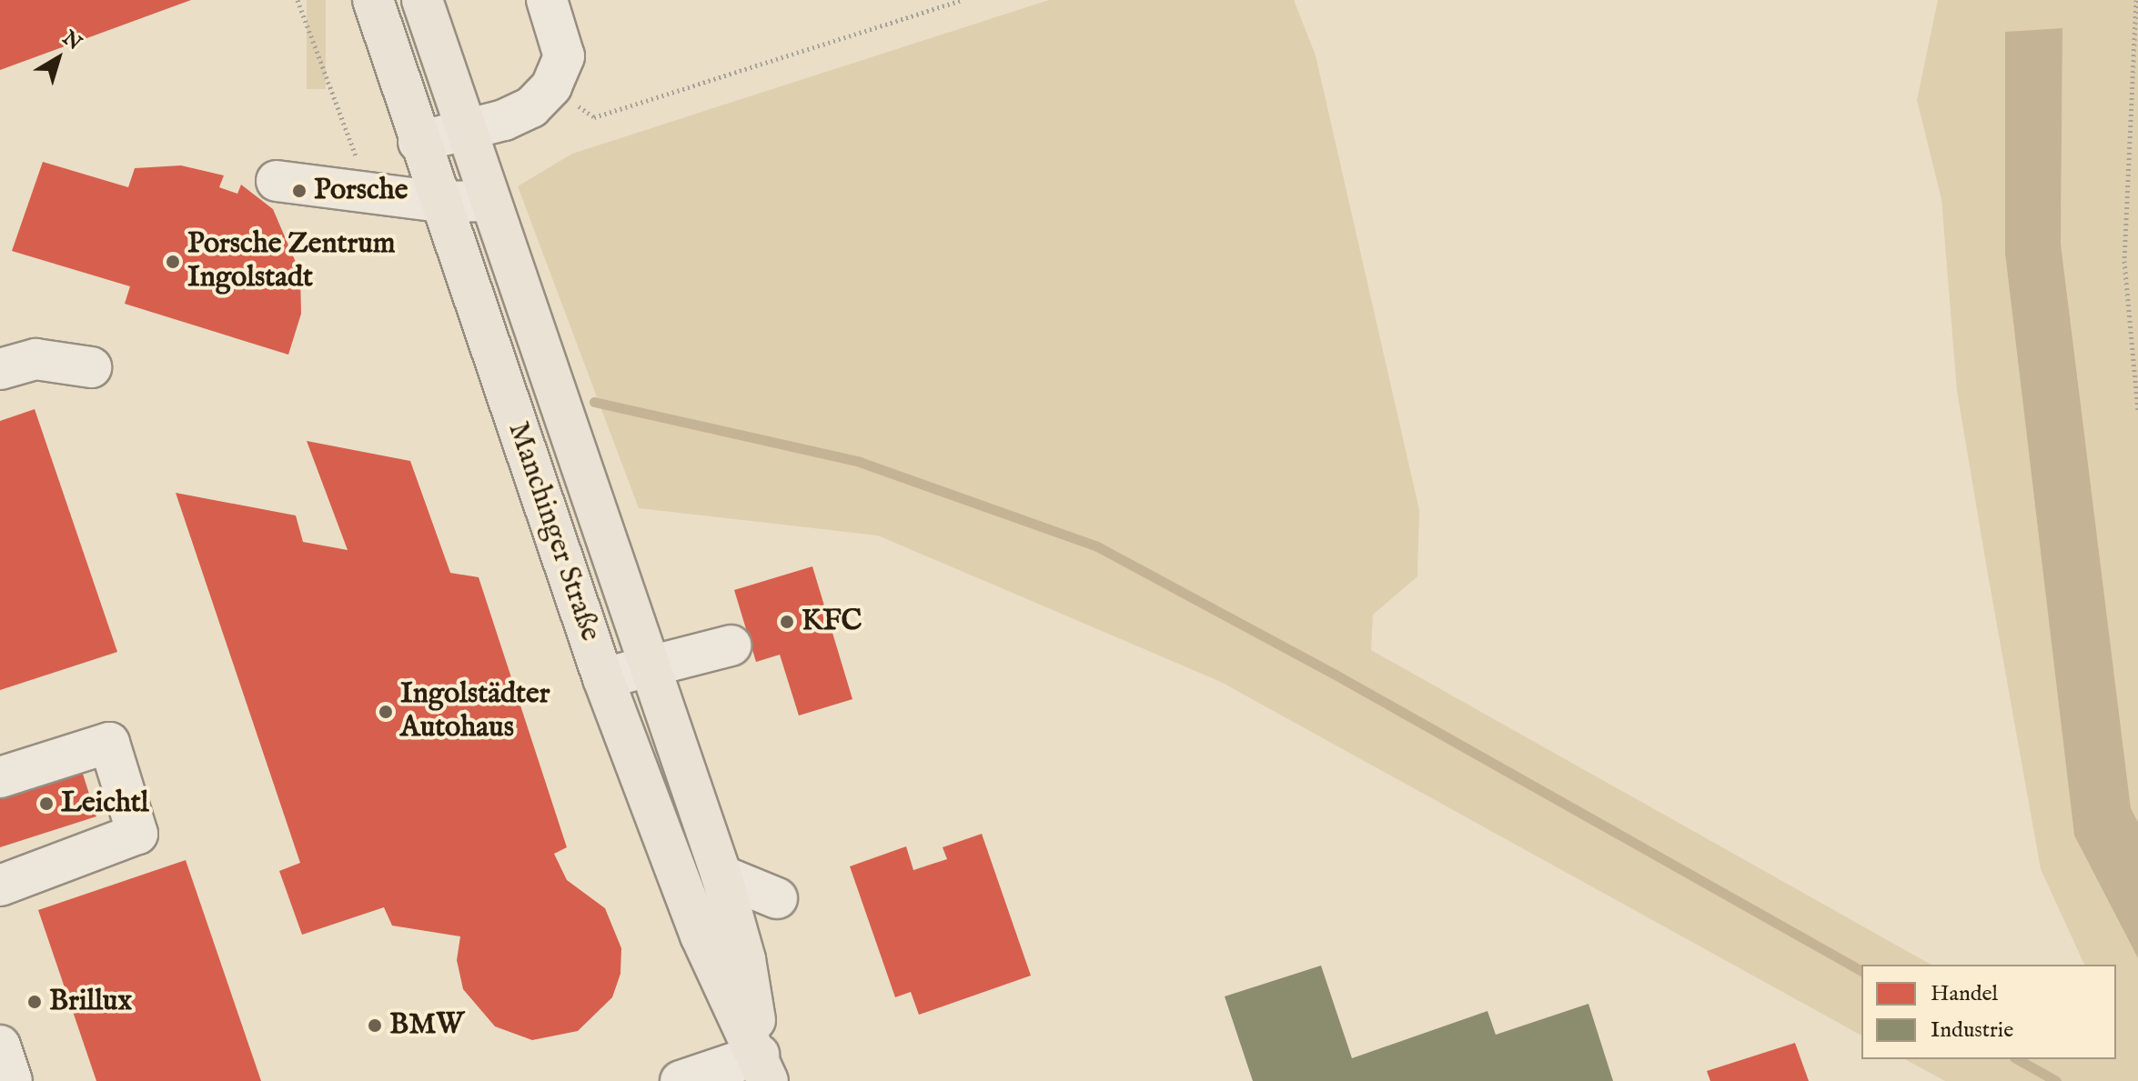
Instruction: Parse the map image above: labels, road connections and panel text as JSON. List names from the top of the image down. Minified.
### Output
{"streets":{"main road":["Manchinger Straße"]},"places":["Porsche","Porsche Zentrum Ingolstadt","KFC","Ingolstädter Autohaus","Leichtl","Brillux","BMW"],"legend":["Handel","Industrie"],"north":"top right"}
